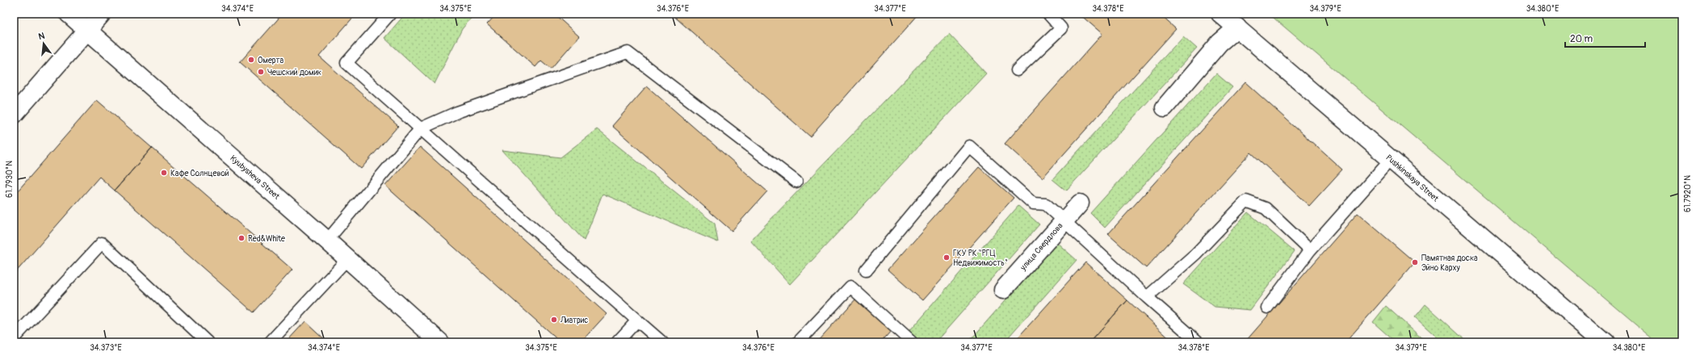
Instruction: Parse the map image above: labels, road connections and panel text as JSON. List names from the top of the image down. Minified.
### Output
{"streets":{"street":["Kyubysheva Street","Pushkinskaya Street","улица Свердлова"]},"places":["Омерта","Чешский домик","Кафе Солнцевой","Red&White","ГКУ РК \"РГЦ Недвижимость\"","Памятная доска Эйно Карху","Лиатрис"],"scale_bar":"20 m","north":"top","coordinates":["34.374°E","34.375°E","34.376°E","34.377°E","34.378°E","34.379°E","34.380°E","61.7930°N","61.7920°N","34.373°E"]}
